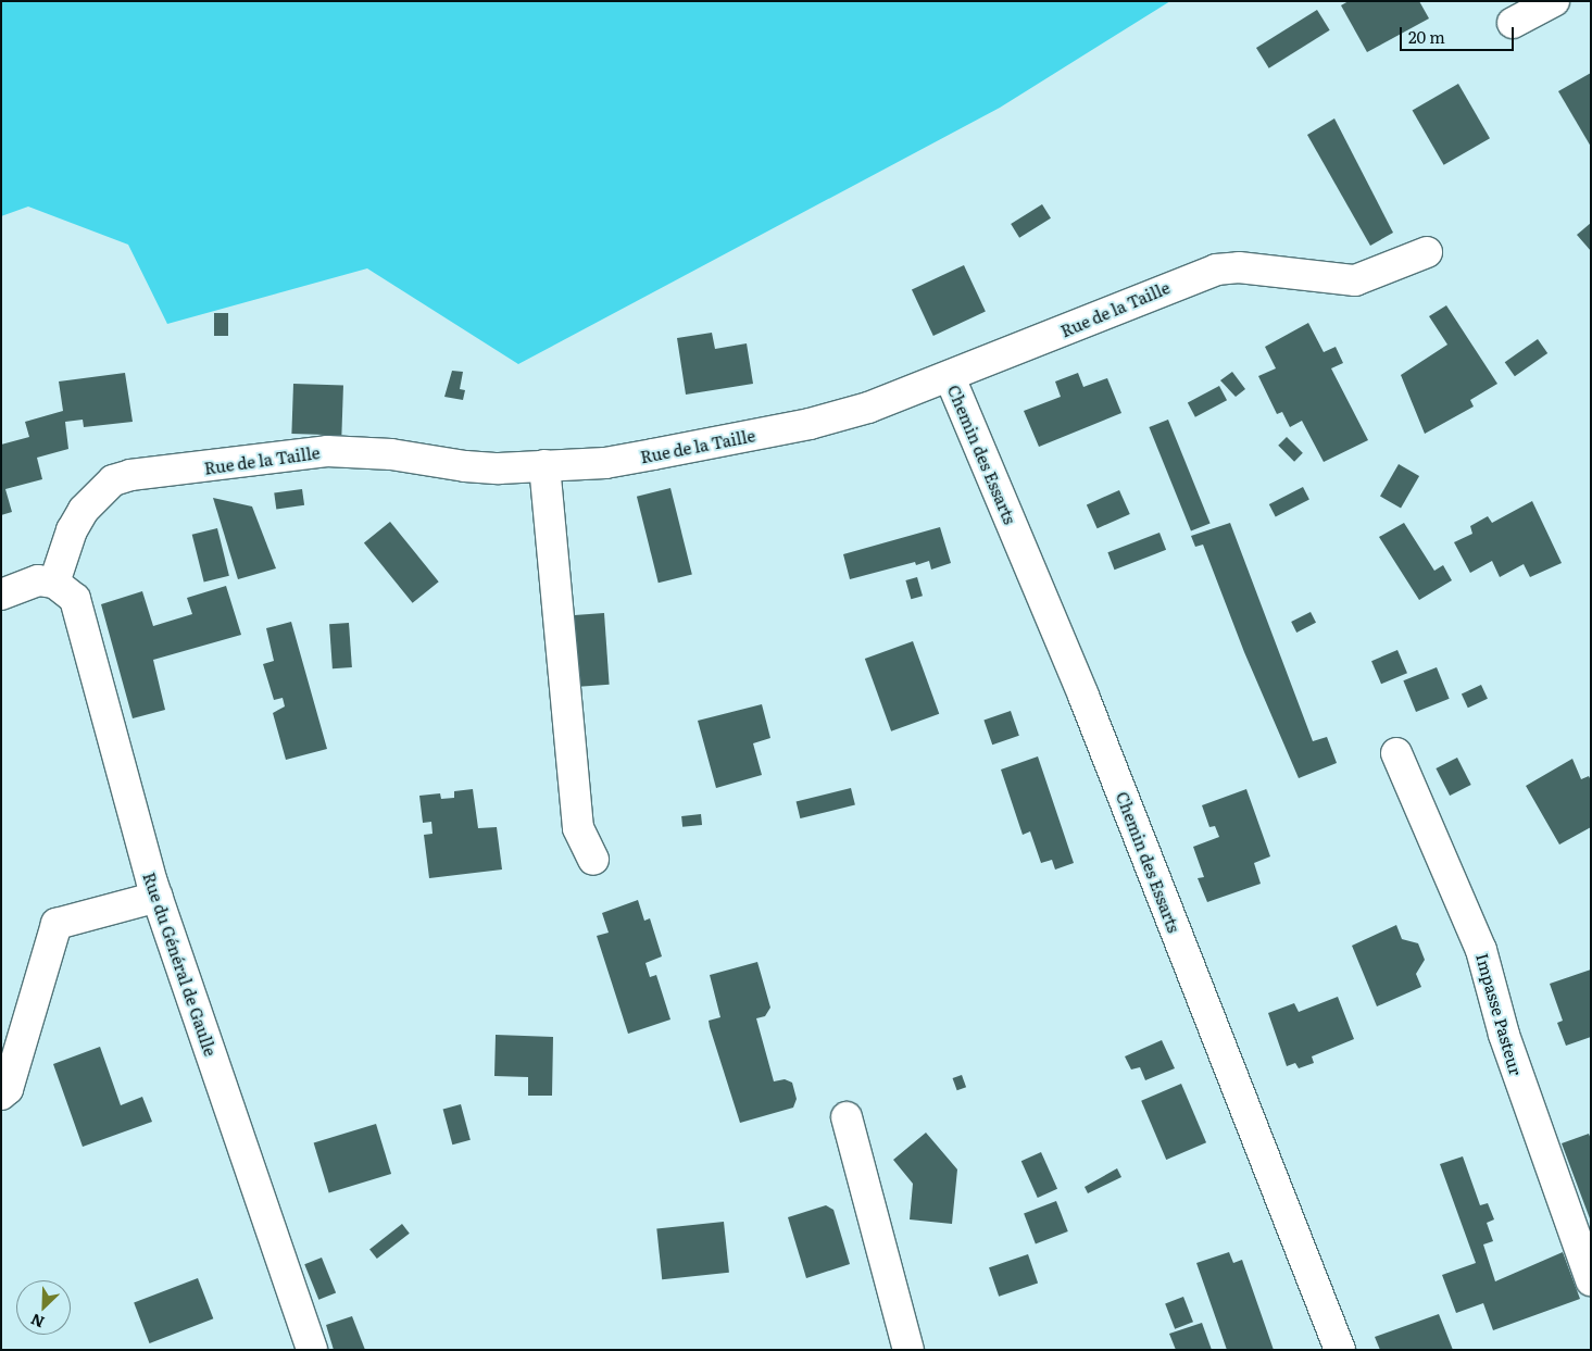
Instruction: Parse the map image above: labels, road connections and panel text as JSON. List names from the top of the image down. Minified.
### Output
{"streets":{"street":["Rue de la Taille","Chemin des Essarts","Rue du Général de Gaulle","Impasse Pasteur"]},"crossings":[["Rue de la Taille","Chemin des Essarts"],["Rue de la Taille","Rue du Général de Gaulle"]],"scale_bar":"20 m","north":"bottom left"}
